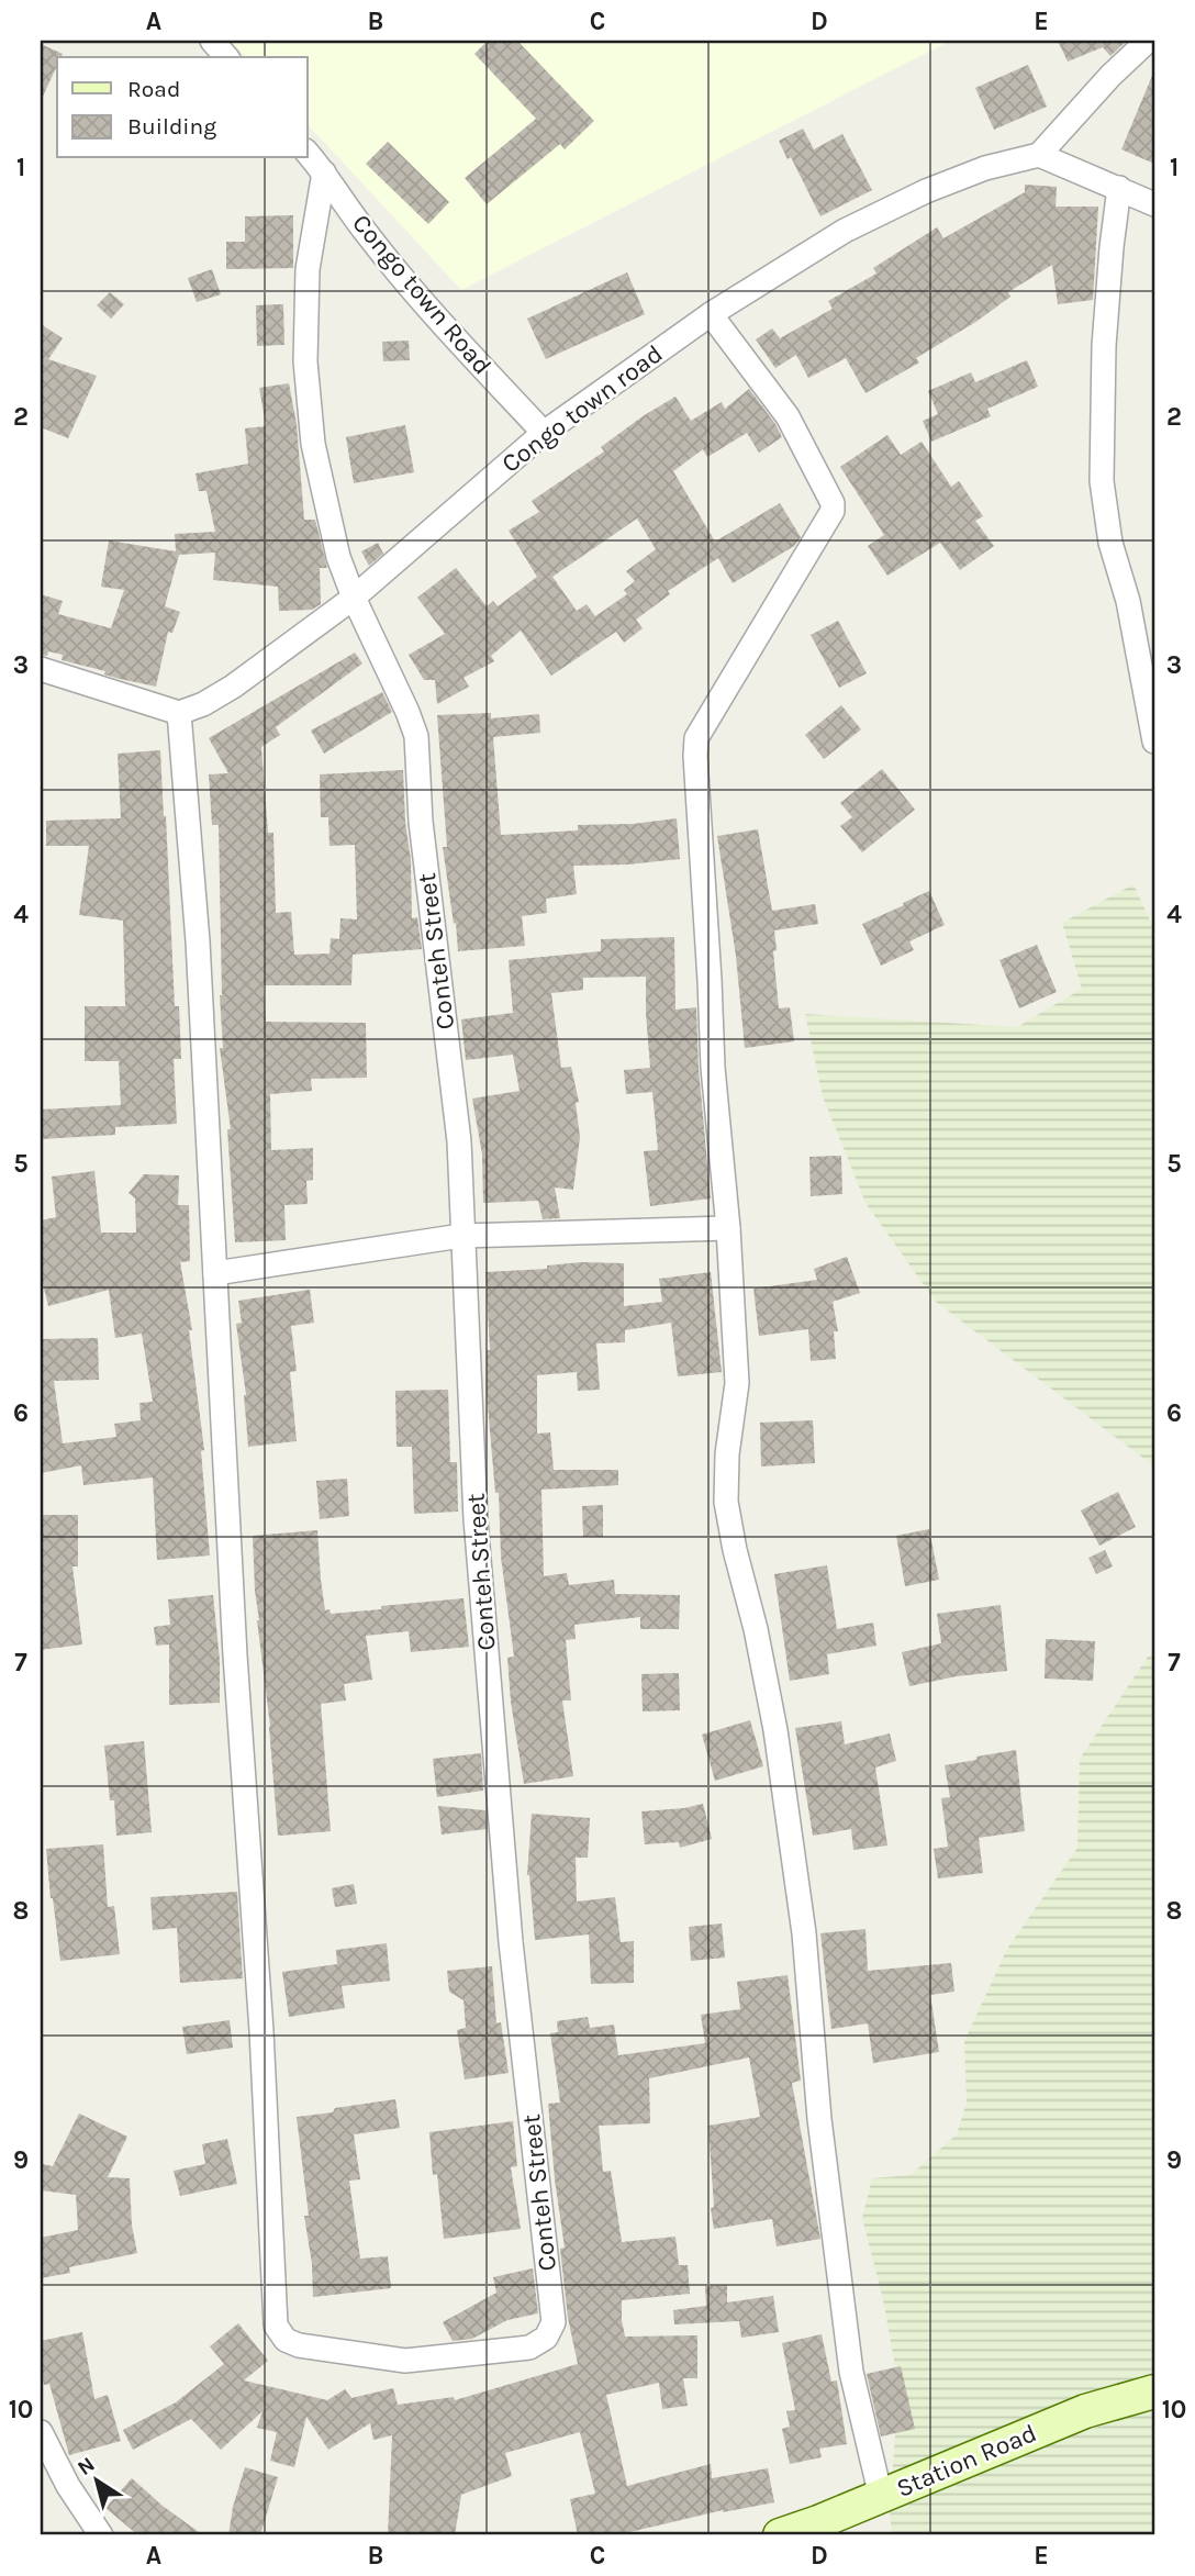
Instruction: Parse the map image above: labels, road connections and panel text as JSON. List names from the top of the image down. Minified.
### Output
{"streets":{"main road":["Station Road"],"street":["Congo town Road","Congo town road","Conteh Street"]},"crossings":[["Congo town Road","Congo town road"],["Congo town Road","Conteh Street"],["Congo town road","Conteh Street"]],"legend":["Road","Building"],"north":"top left","grid":{"columns":["A","B","C","D","E"],"rows":["1","2","3","4","5","6","7","8","9","10"]}}
